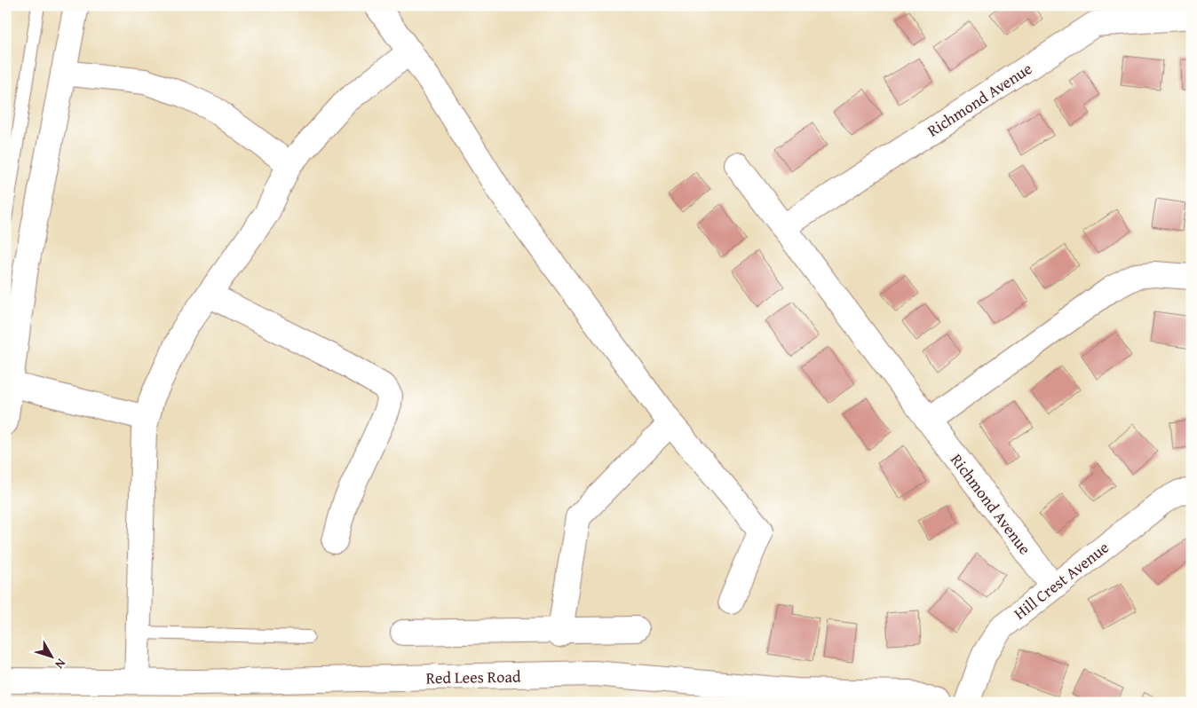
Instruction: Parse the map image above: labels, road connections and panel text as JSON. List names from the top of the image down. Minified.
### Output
{"streets":{"street":["Richmond Avenue","Hill Crest Avenue","Red Lees Road"]},"crossings":[["Richmond Avenue","Hill Crest Avenue"]],"north":"bottom right"}
